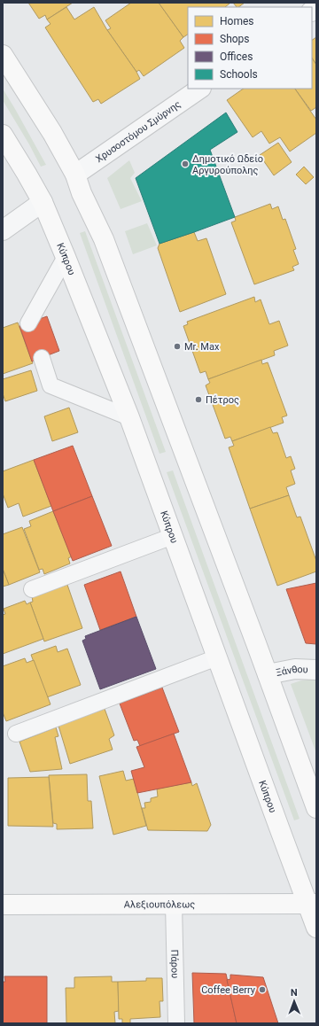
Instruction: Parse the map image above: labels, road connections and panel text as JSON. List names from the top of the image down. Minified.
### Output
{"streets":{"main road":["Κύπρου","Αλεξιουπόλεως"],"street":["Χρυσοστόμου Σμύρνης","Ξάνθου"],"lane":["Πάρου"]},"crossings":[["Κύπρου","Αλεξιουπόλεως"],["Αλεξιουπόλεως","Πάρου"]],"places":["Δημοτικό Ωδείο Αργυρούπολης","Mr. Max","Πέτρος","Coffee Berry"],"legend":["Homes","Shops","Offices","Schools"],"north":"top"}
